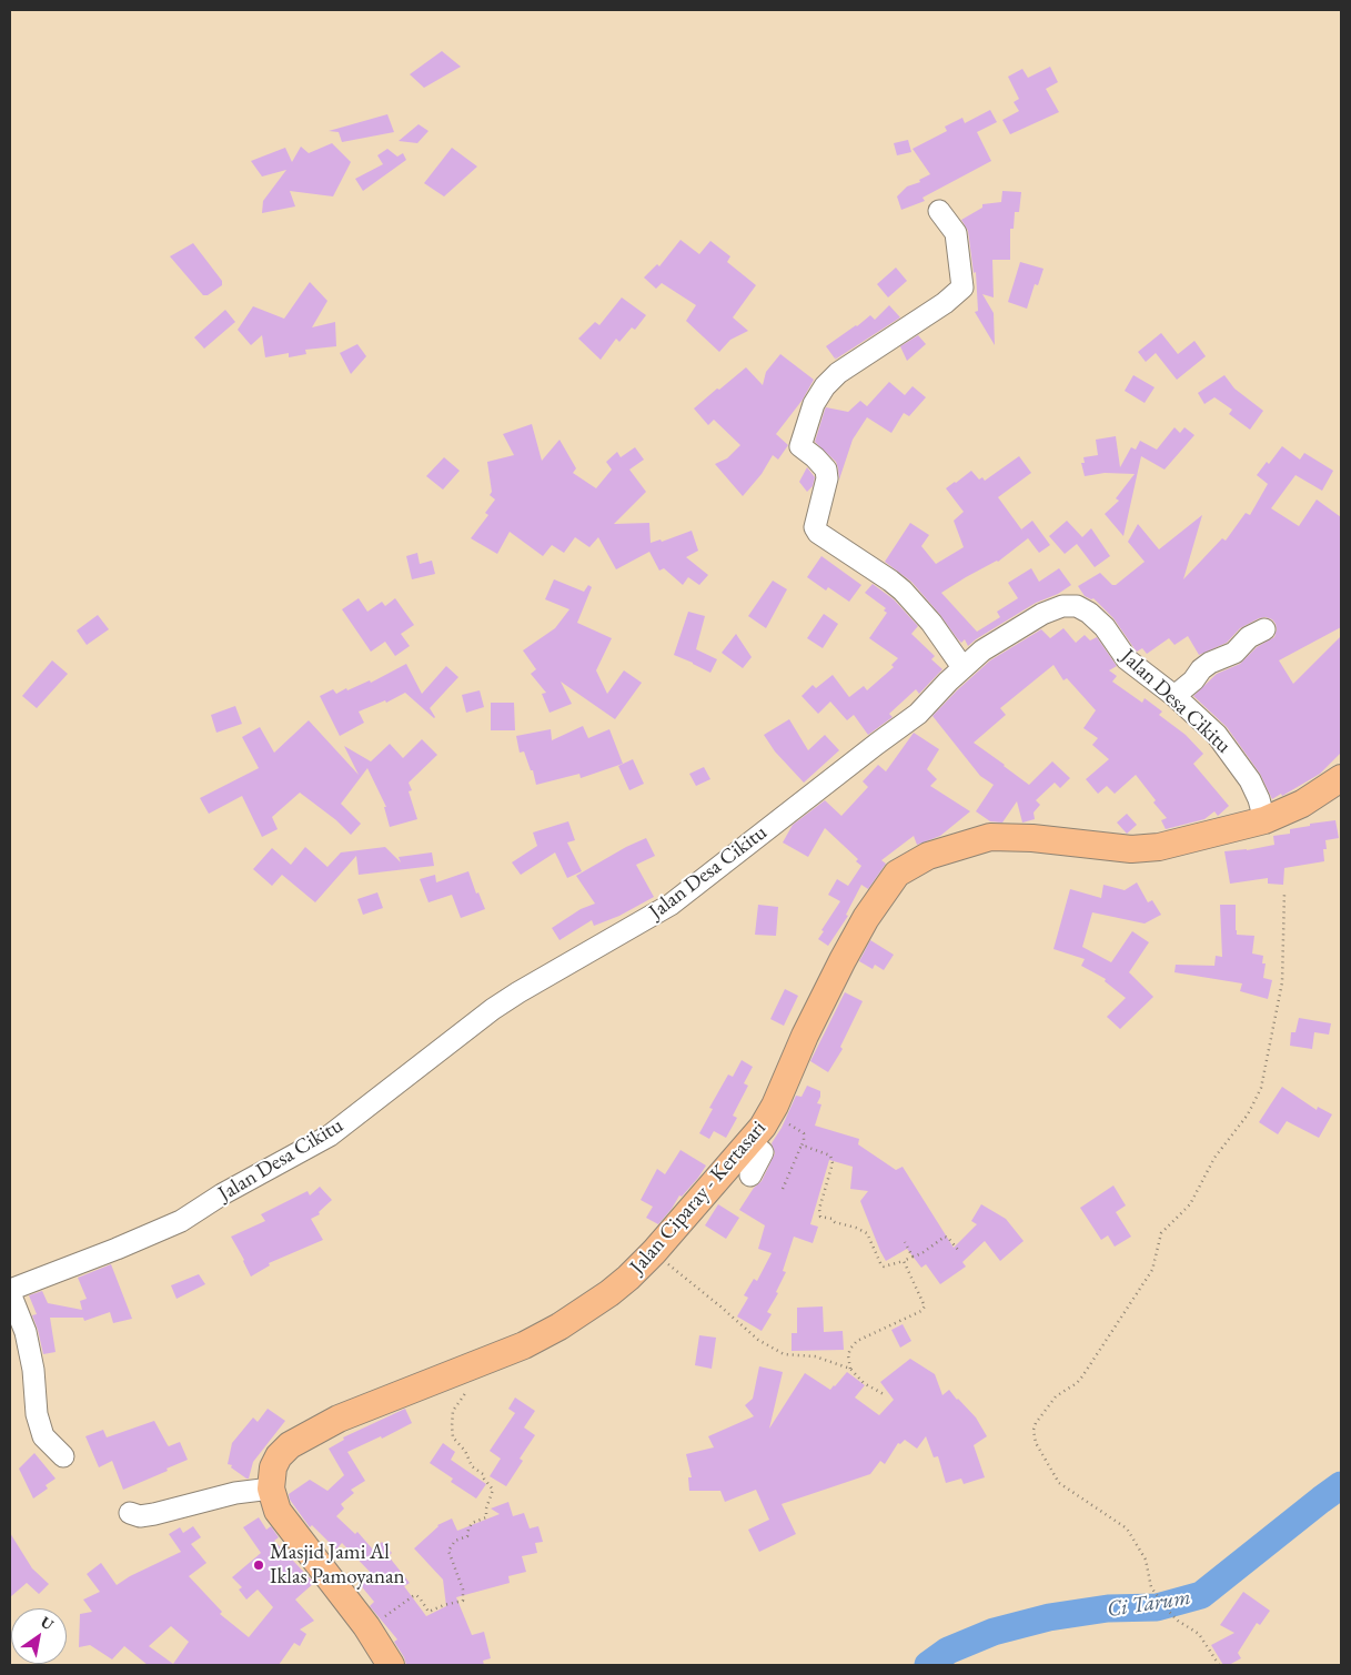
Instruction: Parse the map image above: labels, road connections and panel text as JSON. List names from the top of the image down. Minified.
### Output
{"streets":{"main road":["Jalan Ciparay - Kertasari"],"street":["Jalan Desa Cikitu"]},"crossings":[["Jalan Desa Cikitu","Jalan Ciparay - Kertasari"]],"water":["Ci Tarum"],"places":["Masjid Jami Al Iklas Pamoyanan"],"north":"top right"}
